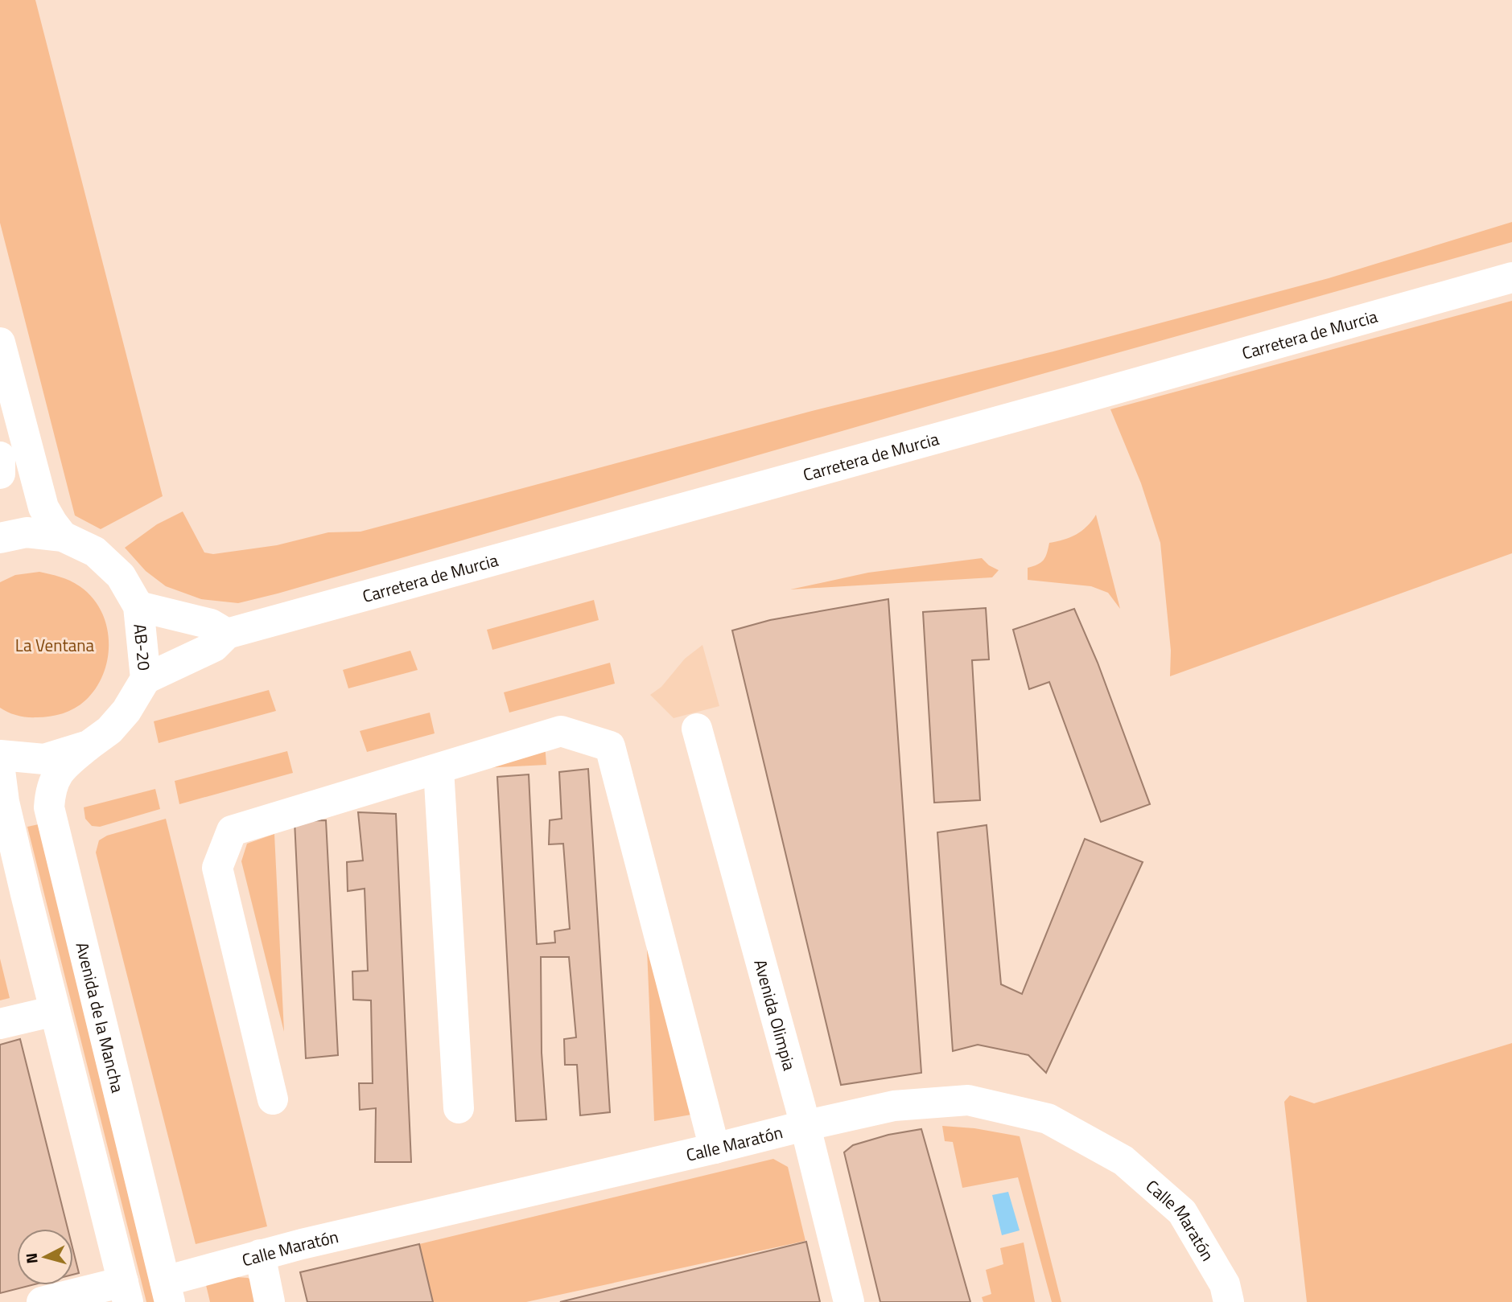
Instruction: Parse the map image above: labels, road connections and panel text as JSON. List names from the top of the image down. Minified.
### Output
{"streets":{"main road":["Carretera de Murcia","AB-20","Avenida Olimpia","Avenida de la Mancha","Calle Maratón"]},"crossings":[["AB-20","Avenida de la Mancha"],["Avenida Olimpia","Calle Maratón"],["Avenida de la Mancha","Calle Maratón"]],"parks":["La Ventana"],"north":"left"}
